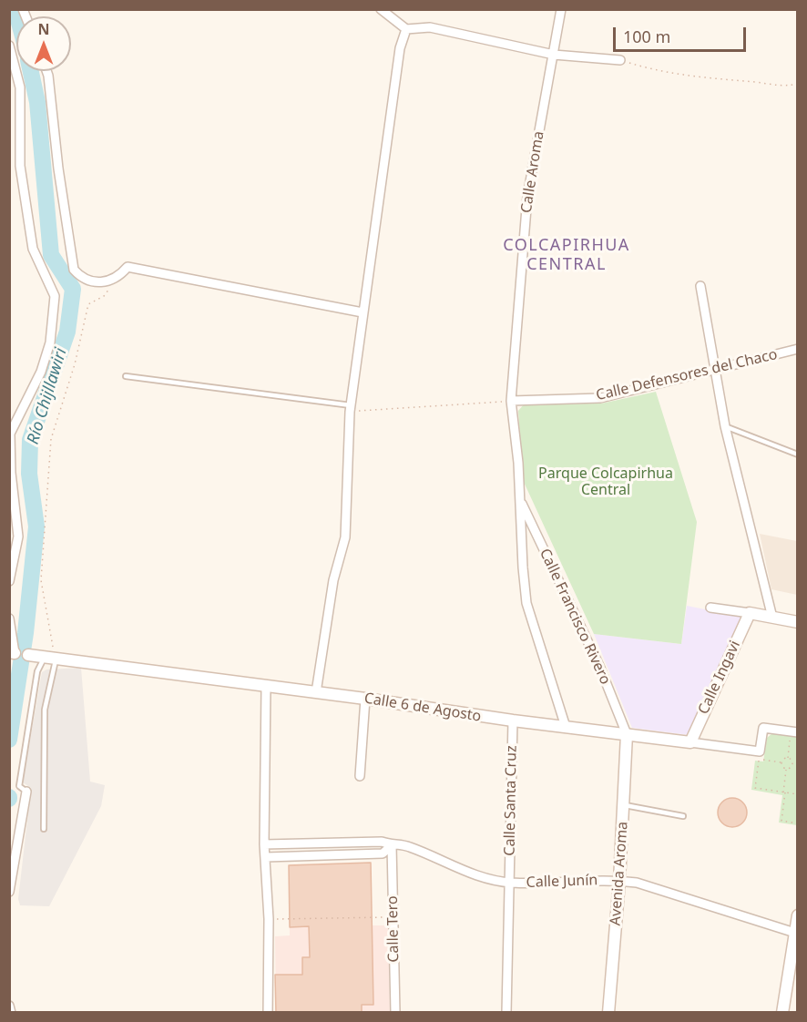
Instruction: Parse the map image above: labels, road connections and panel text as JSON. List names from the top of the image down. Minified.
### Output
{"streets":{"main road":["Calle Ingavi","Calle 6 de Agosto","Avenida Aroma"],"street":["Calle Aroma","Calle Defensores del Chaco","Calle Francisco Rivero","Calle Santa Cruz","Calle Junín","Calle Tero"]},"crossings":[["Calle Aroma","Calle Defensores del Chaco"],["Calle Aroma","Calle Francisco Rivero"],["Calle Aroma","Calle 6 de Agosto"],["Calle Francisco Rivero","Calle 6 de Agosto"],["Calle Francisco Rivero","Avenida Aroma"],["Calle Ingavi","Calle 6 de Agosto"],["Calle 6 de Agosto","Calle Santa Cruz"],["Calle 6 de Agosto","Avenida Aroma"],["Calle Santa Cruz","Calle Junín"],["Avenida Aroma","Calle Junín"],["Calle Junín","Calle Tero"]],"districts":["COLCAPIRHUA CENTRAL"],"water":["Río Chijllawiri"],"parks":["Parque Colcapirhua Central"],"scale_bar":"100 m","north":"top"}
